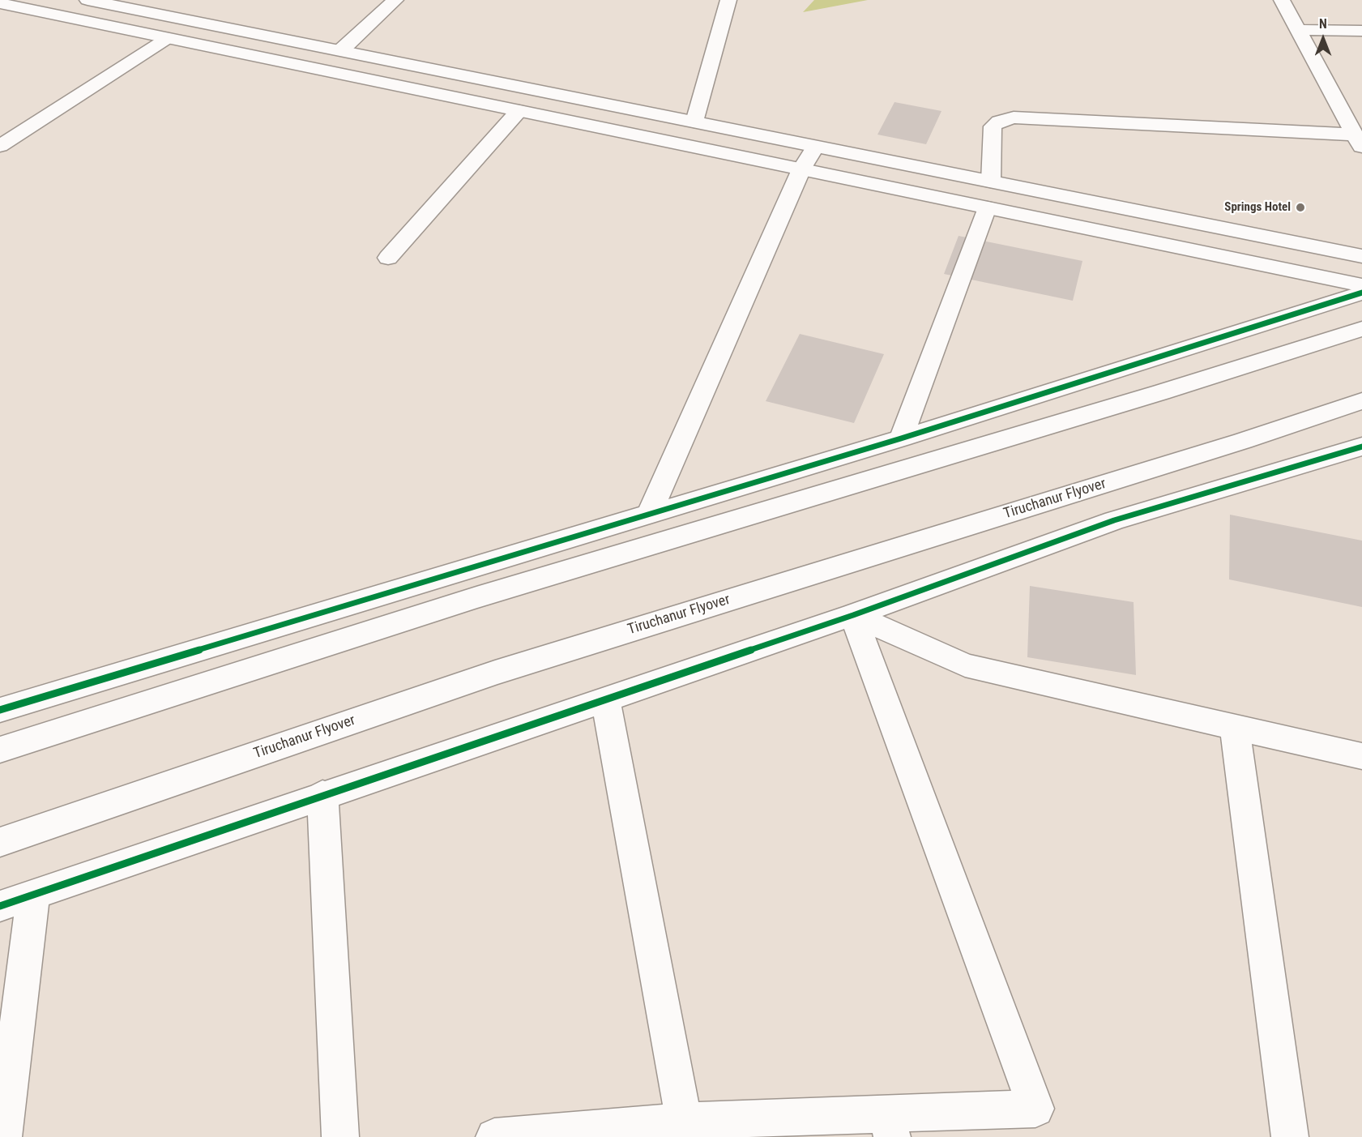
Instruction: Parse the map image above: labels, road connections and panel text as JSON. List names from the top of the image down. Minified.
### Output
{"streets":{"main road":["Tiruchanur Flyover"]},"places":["Springs Hotel"],"north":"top"}
